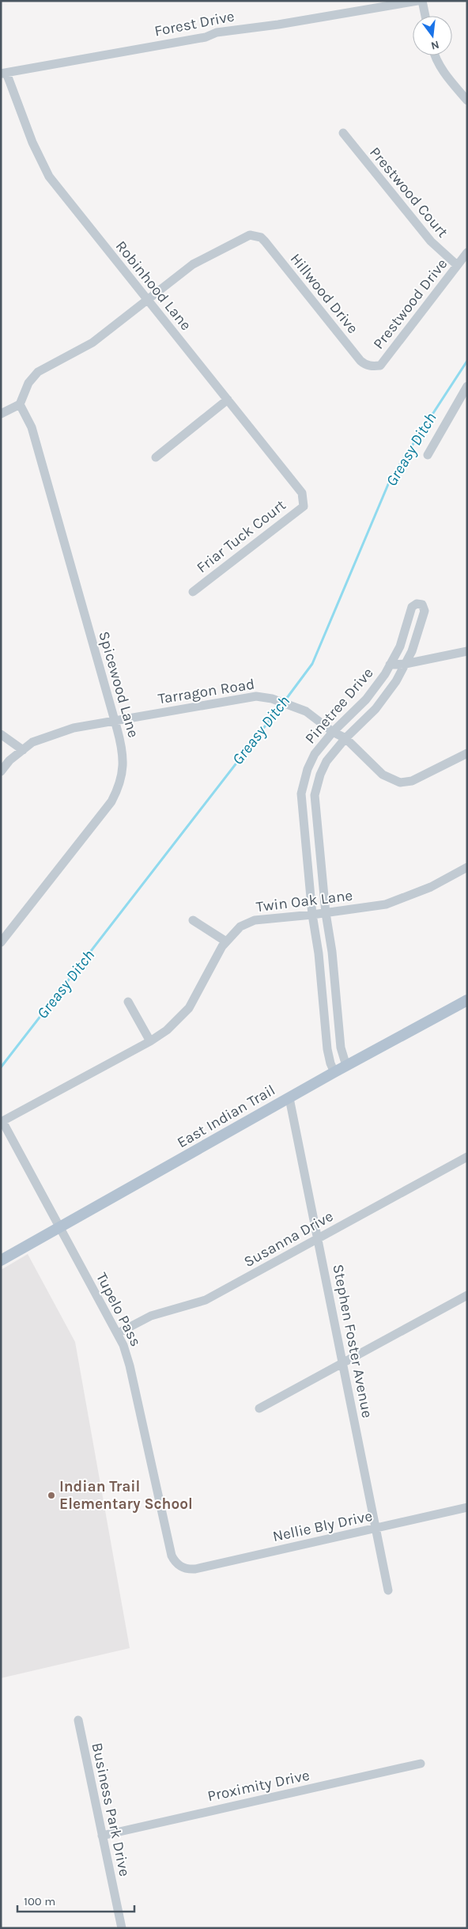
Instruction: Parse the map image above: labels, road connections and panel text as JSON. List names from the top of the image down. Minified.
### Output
{"streets":{"main road":["East Indian Trail"],"street":["Forest Drive","Prestwood Court","Robinhood Lane","Hillwood Drive","Prestwood Drive","Friar Tuck Court","Spicewood Lane","Tarragon Road","Pinetree Drive","Twin Oak Lane","Susanna Drive","Tupelo Pass","Stephen Foster Avenue","Nellie Bly Drive","Proximity Drive","Business Park Drive"]},"crossings":[["Forest Drive","Robinhood Lane"],["Prestwood Court","Prestwood Drive"],["Robinhood Lane","Hillwood Drive"],["Robinhood Lane","Friar Tuck Court"],["Hillwood Drive","Prestwood Drive"],["Spicewood Lane","Tarragon Road"],["Tarragon Road","Pinetree Drive"],["Pinetree Drive","Twin Oak Lane"],["Pinetree Drive","East Indian Trail"],["Twin Oak Lane","Tupelo Pass"],["East Indian Trail","Tupelo Pass"],["East Indian Trail","Stephen Foster Avenue"],["Susanna Drive","Tupelo Pass"],["Susanna Drive","Stephen Foster Avenue"],["Tupelo Pass","Nellie Bly Drive"],["Stephen Foster Avenue","Nellie Bly Drive"],["Proximity Drive","Business Park Drive"]],"water":["Greasy Ditch"],"places":["Indian Trail Elementary School"],"scale_bar":"100 m","north":"bottom"}
